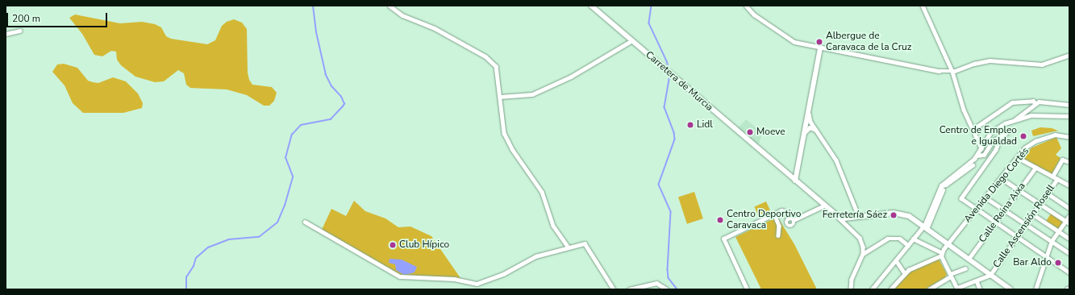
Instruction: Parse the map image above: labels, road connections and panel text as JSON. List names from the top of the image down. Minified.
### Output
{"streets":{"main road":["Carretera de Murcia"],"street":["Avenida Diego Cortés","Calle Reina Aixa","Calle Ascensión Rosell"]},"places":["Albergue de Caravaca de la Cruz","Lidl","Moeve","Centro de Empleo e Igualdad","Ferretería Sáez","Centro Deportivo Caravaca","Club Hípico","Bar Aldo"],"scale_bar":"200 m"}
